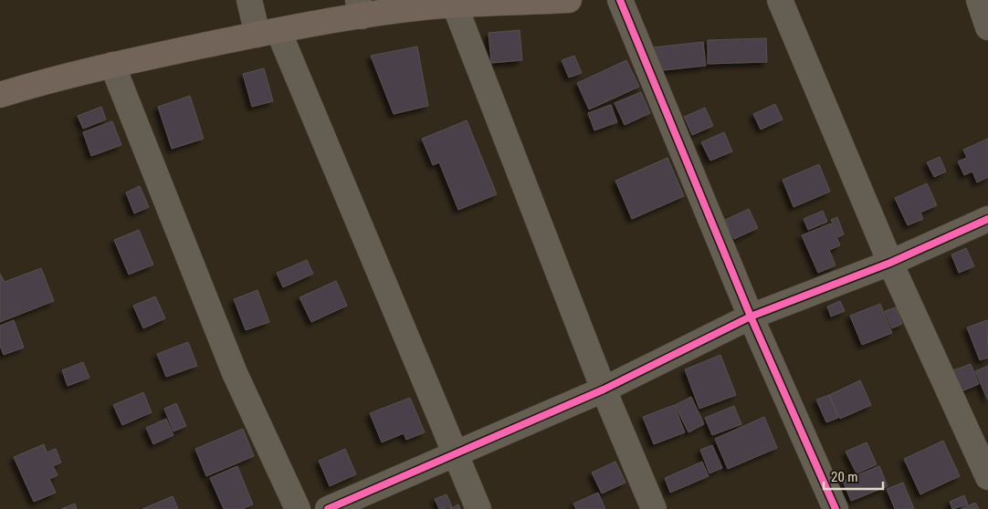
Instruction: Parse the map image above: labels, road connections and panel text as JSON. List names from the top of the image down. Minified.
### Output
{"scale_bar":"20 m"}
